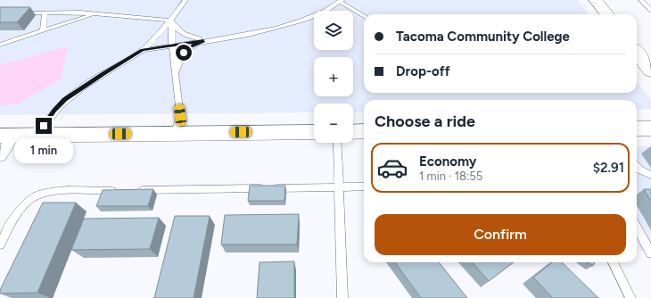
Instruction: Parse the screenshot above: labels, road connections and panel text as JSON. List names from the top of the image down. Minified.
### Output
{"page":{"map_buttons":["+","−"],"banner":["Tacoma Community College","Drop-off"],"heading":"Choose a ride","bubble":"1 min","list":[{"name":"Economy","note":"1 min · 18:55","value":"$2.91"}],"buttons":"Confirm"}}
